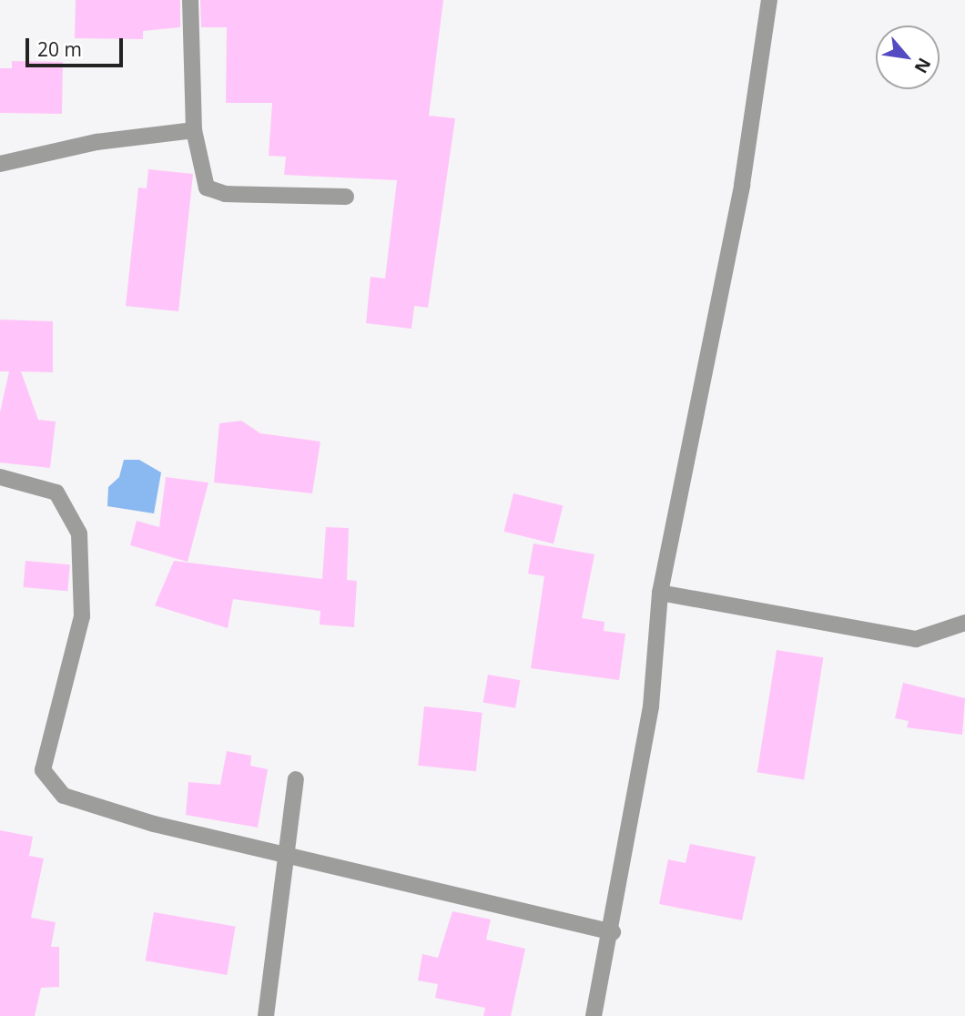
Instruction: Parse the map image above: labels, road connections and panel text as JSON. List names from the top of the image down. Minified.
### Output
{"scale_bar":"20 m","north":"bottom right"}
